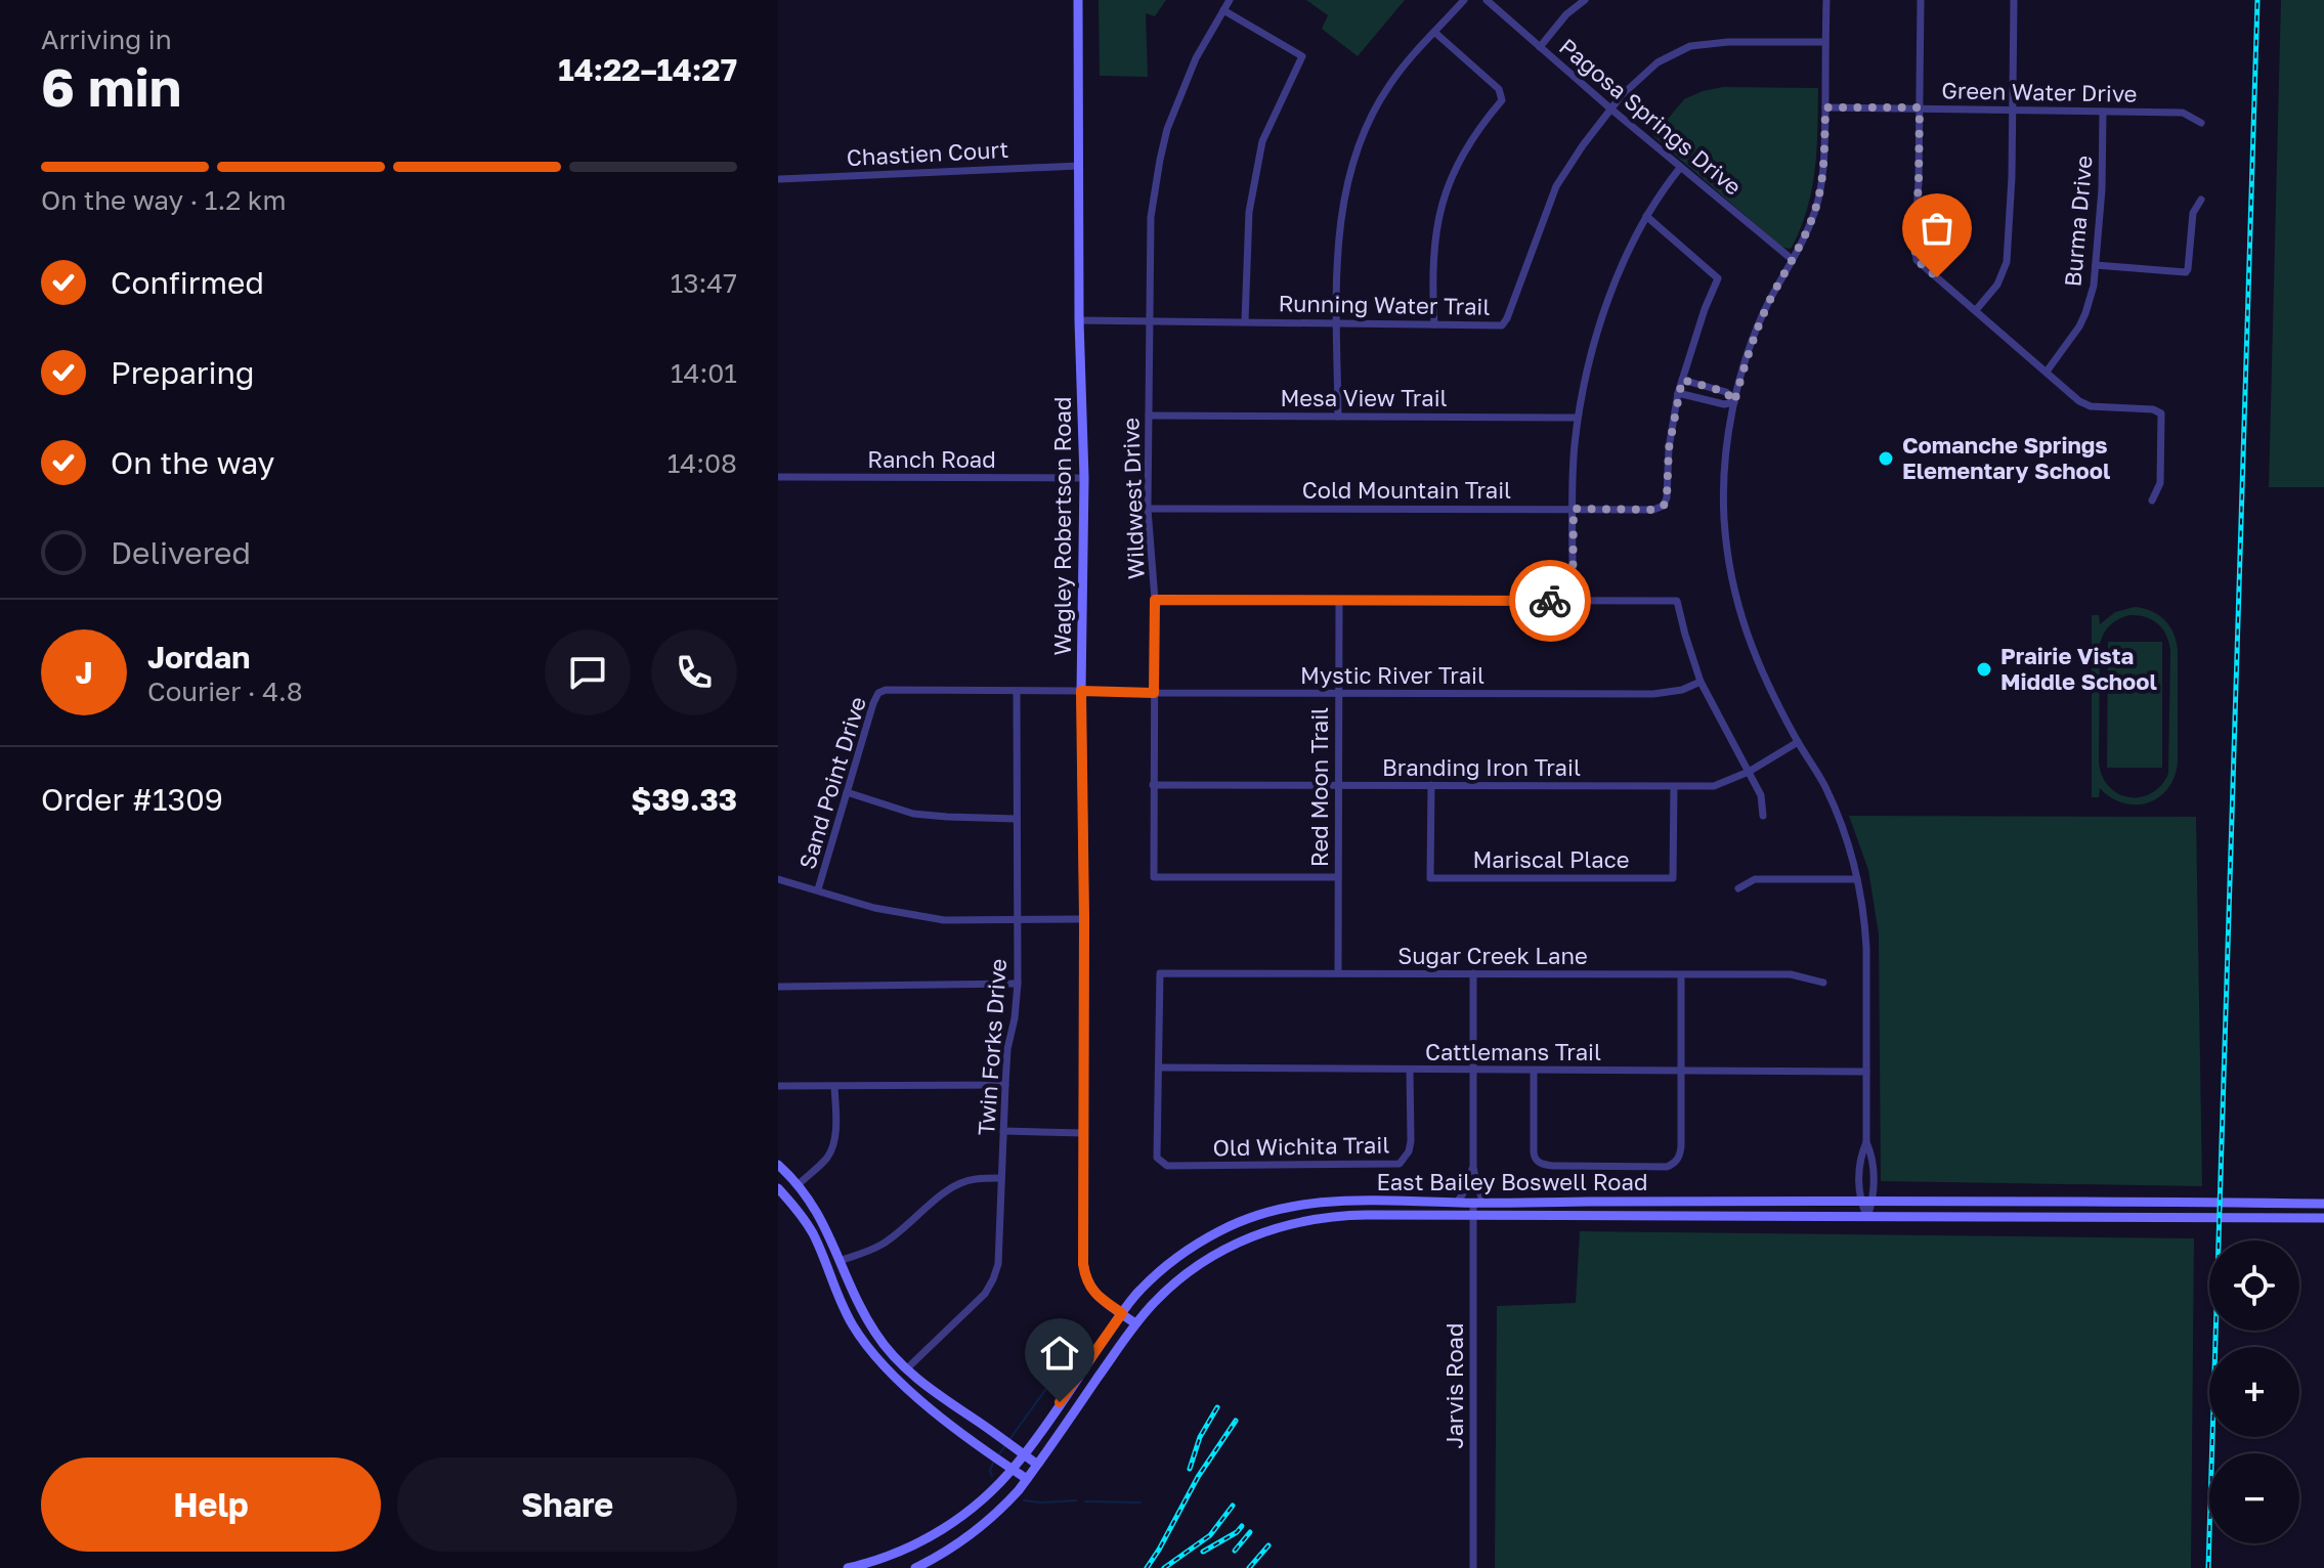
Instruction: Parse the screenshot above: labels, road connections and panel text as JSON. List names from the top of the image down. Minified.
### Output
{"streets":{"main road":["Wagley Robertson Road","East Bailey Boswell Road"],"street":["Green Water Drive","Pagosa Springs Drive","Chastien Court","Burma Drive","Running Water Trail","Mesa View Trail","Ranch Road","Cold Mountain Trail","Wildwest Drive","Mystic River Trail","Branding Iron Trail","Sand Point Drive","Red Moon Trail","Mariscal Place","Sugar Creek Lane","Twin Forks Drive","Cattlemans Trail","Old Wichita Trail","Jarvis Road"]},"crossings":[["Green Water Drive","Burma Drive"],["Pagosa Springs Drive","Running Water Trail"],["Chastien Court","Wagley Robertson Road"],["Running Water Trail","Wildwest Drive"],["Running Water Trail","Wagley Robertson Road"],["Mesa View Trail","Wildwest Drive"],["Ranch Road","Wagley Robertson Road"],["Cold Mountain Trail","Wildwest Drive"],["Wildwest Drive","Mystic River Trail"],["Wildwest Drive","Branding Iron Trail"],["Wildwest Drive","Red Moon Trail"],["Wagley Robertson Road","Mystic River Trail"],["Wagley Robertson Road","Sand Point Drive"],["Wagley Robertson Road","East Bailey Boswell Road"],["Mystic River Trail","Sand Point Drive"],["Mystic River Trail","Red Moon Trail"],["Branding Iron Trail","Red Moon Trail"],["Branding Iron Trail","Mariscal Place"],["Sand Point Drive","Twin Forks Drive"],["Red Moon Trail","Sugar Creek Lane"],["Sugar Creek Lane","Cattlemans Trail"],["Sugar Creek Lane","Old Wichita Trail"],["Cattlemans Trail","Old Wichita Trail"],["East Bailey Boswell Road","Jarvis Road"]],"places":["Comanche Springs Elementary School","Prairie Vista Middle School"],"page":{"heading":["6 min","Arriving in","14:22–14:27"],"panel":["Jordan","Courier · 4.8","Order #1309","$39.33"],"bar":"On the way · 1.2 km","list":[["Confirmed","13:47"],["Preparing","14:01"],["On the way","14:08"],"Delivered"],"round":"J","map_buttons":["+","−"],"buttons":["Help","Share"]}}
